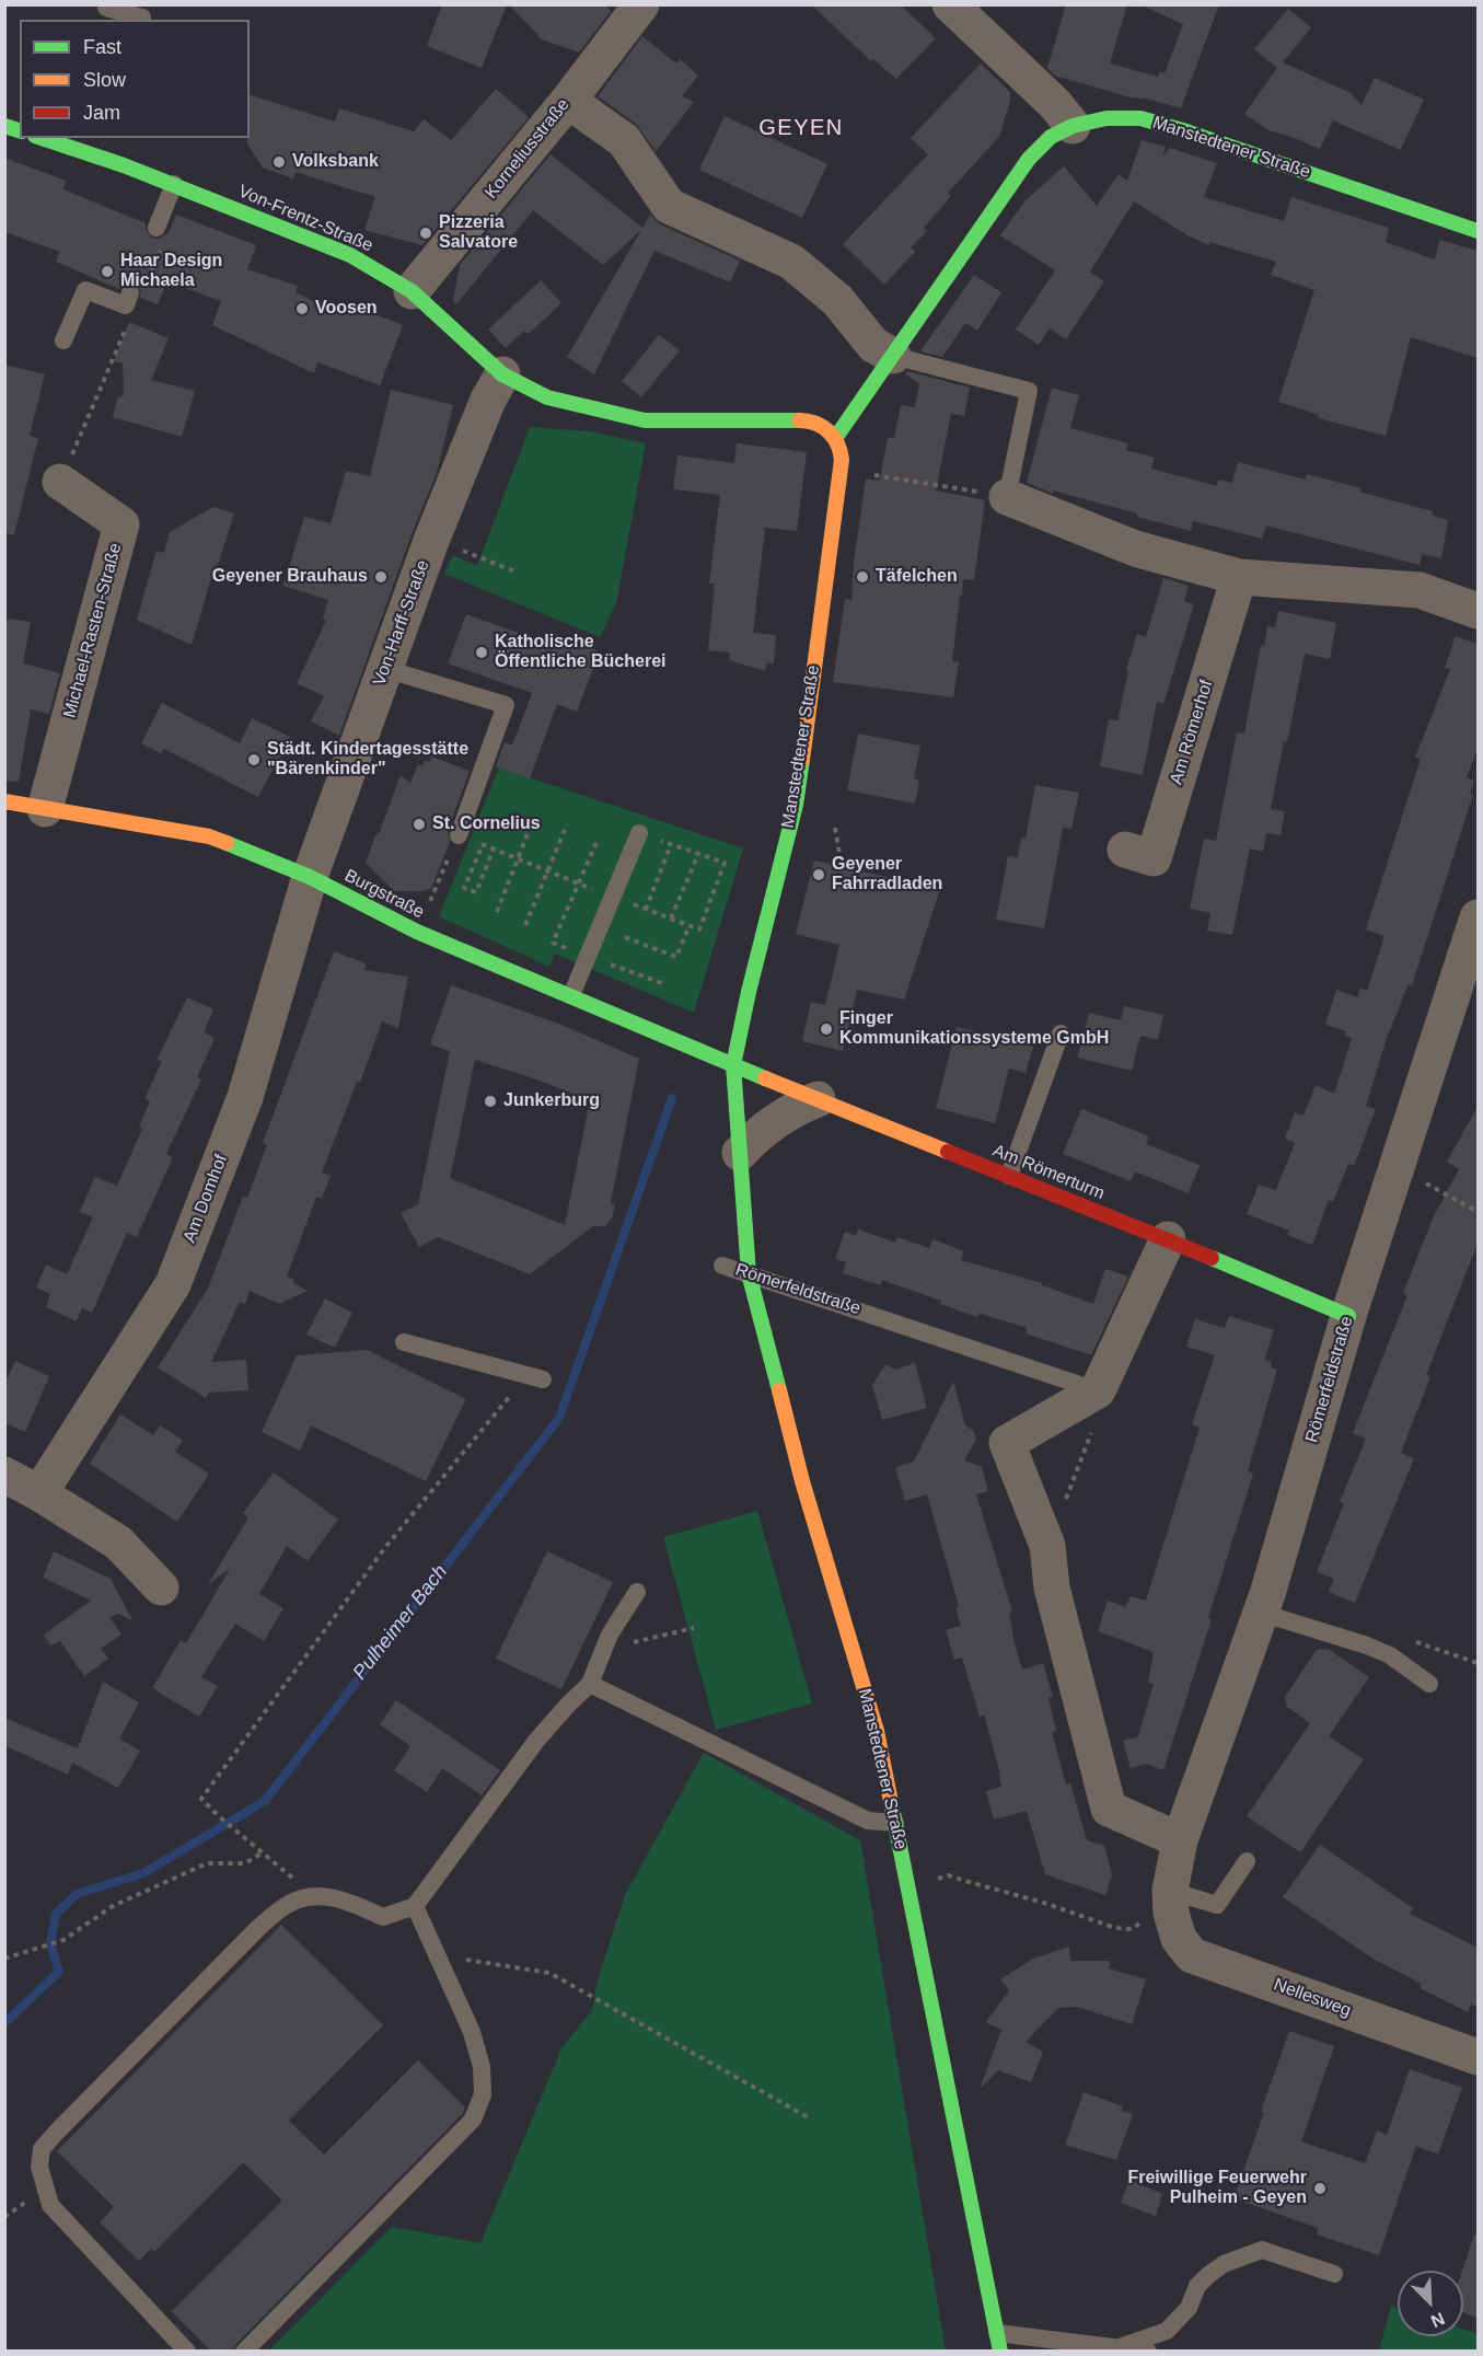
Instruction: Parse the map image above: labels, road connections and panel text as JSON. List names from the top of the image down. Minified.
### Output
{"streets":{"street":["Manstedtener Straße","Korneliusstraße","Von-Frentz-Straße","Von-Harff-Straße","Michael-Rasten-Straße","Am Römerhof","Burgstraße","Am Römerturm","Am Domhof","Römerfeldstraße","Nellesweg"]},"crossings":[["Manstedtener Straße","Von-Frentz-Straße"],["Manstedtener Straße","Burgstraße"],["Manstedtener Straße","Am Römerturm"],["Manstedtener Straße","Römerfeldstraße"],["Korneliusstraße","Von-Frentz-Straße"],["Von-Frentz-Straße","Von-Harff-Straße"],["Von-Harff-Straße","Burgstraße"],["Von-Harff-Straße","Am Domhof"],["Michael-Rasten-Straße","Burgstraße"],["Burgstraße","Am Römerturm"],["Burgstraße","Am Domhof"],["Am Römerturm","Römerfeldstraße"],["Römerfeldstraße","Nellesweg"]],"districts":["GEYEN"],"water":["Pulheimer Bach"],"places":["Volksbank","Pizzeria Salvatore","Haar Design Michaela","Voosen","Geyener Brauhaus","Täfelchen","Katholische Öffentliche Bücherei","Städt. Kindertagesstätte \"Bärenkinder\"","St. Cornelius","Geyener Fahrradladen","Finger Kommunikationssysteme GmbH","Junkerburg","Freiwillige Feuerwehr Pulheim - Geyen"],"legend":["Fast","Slow","Jam"],"north":"bottom right"}
